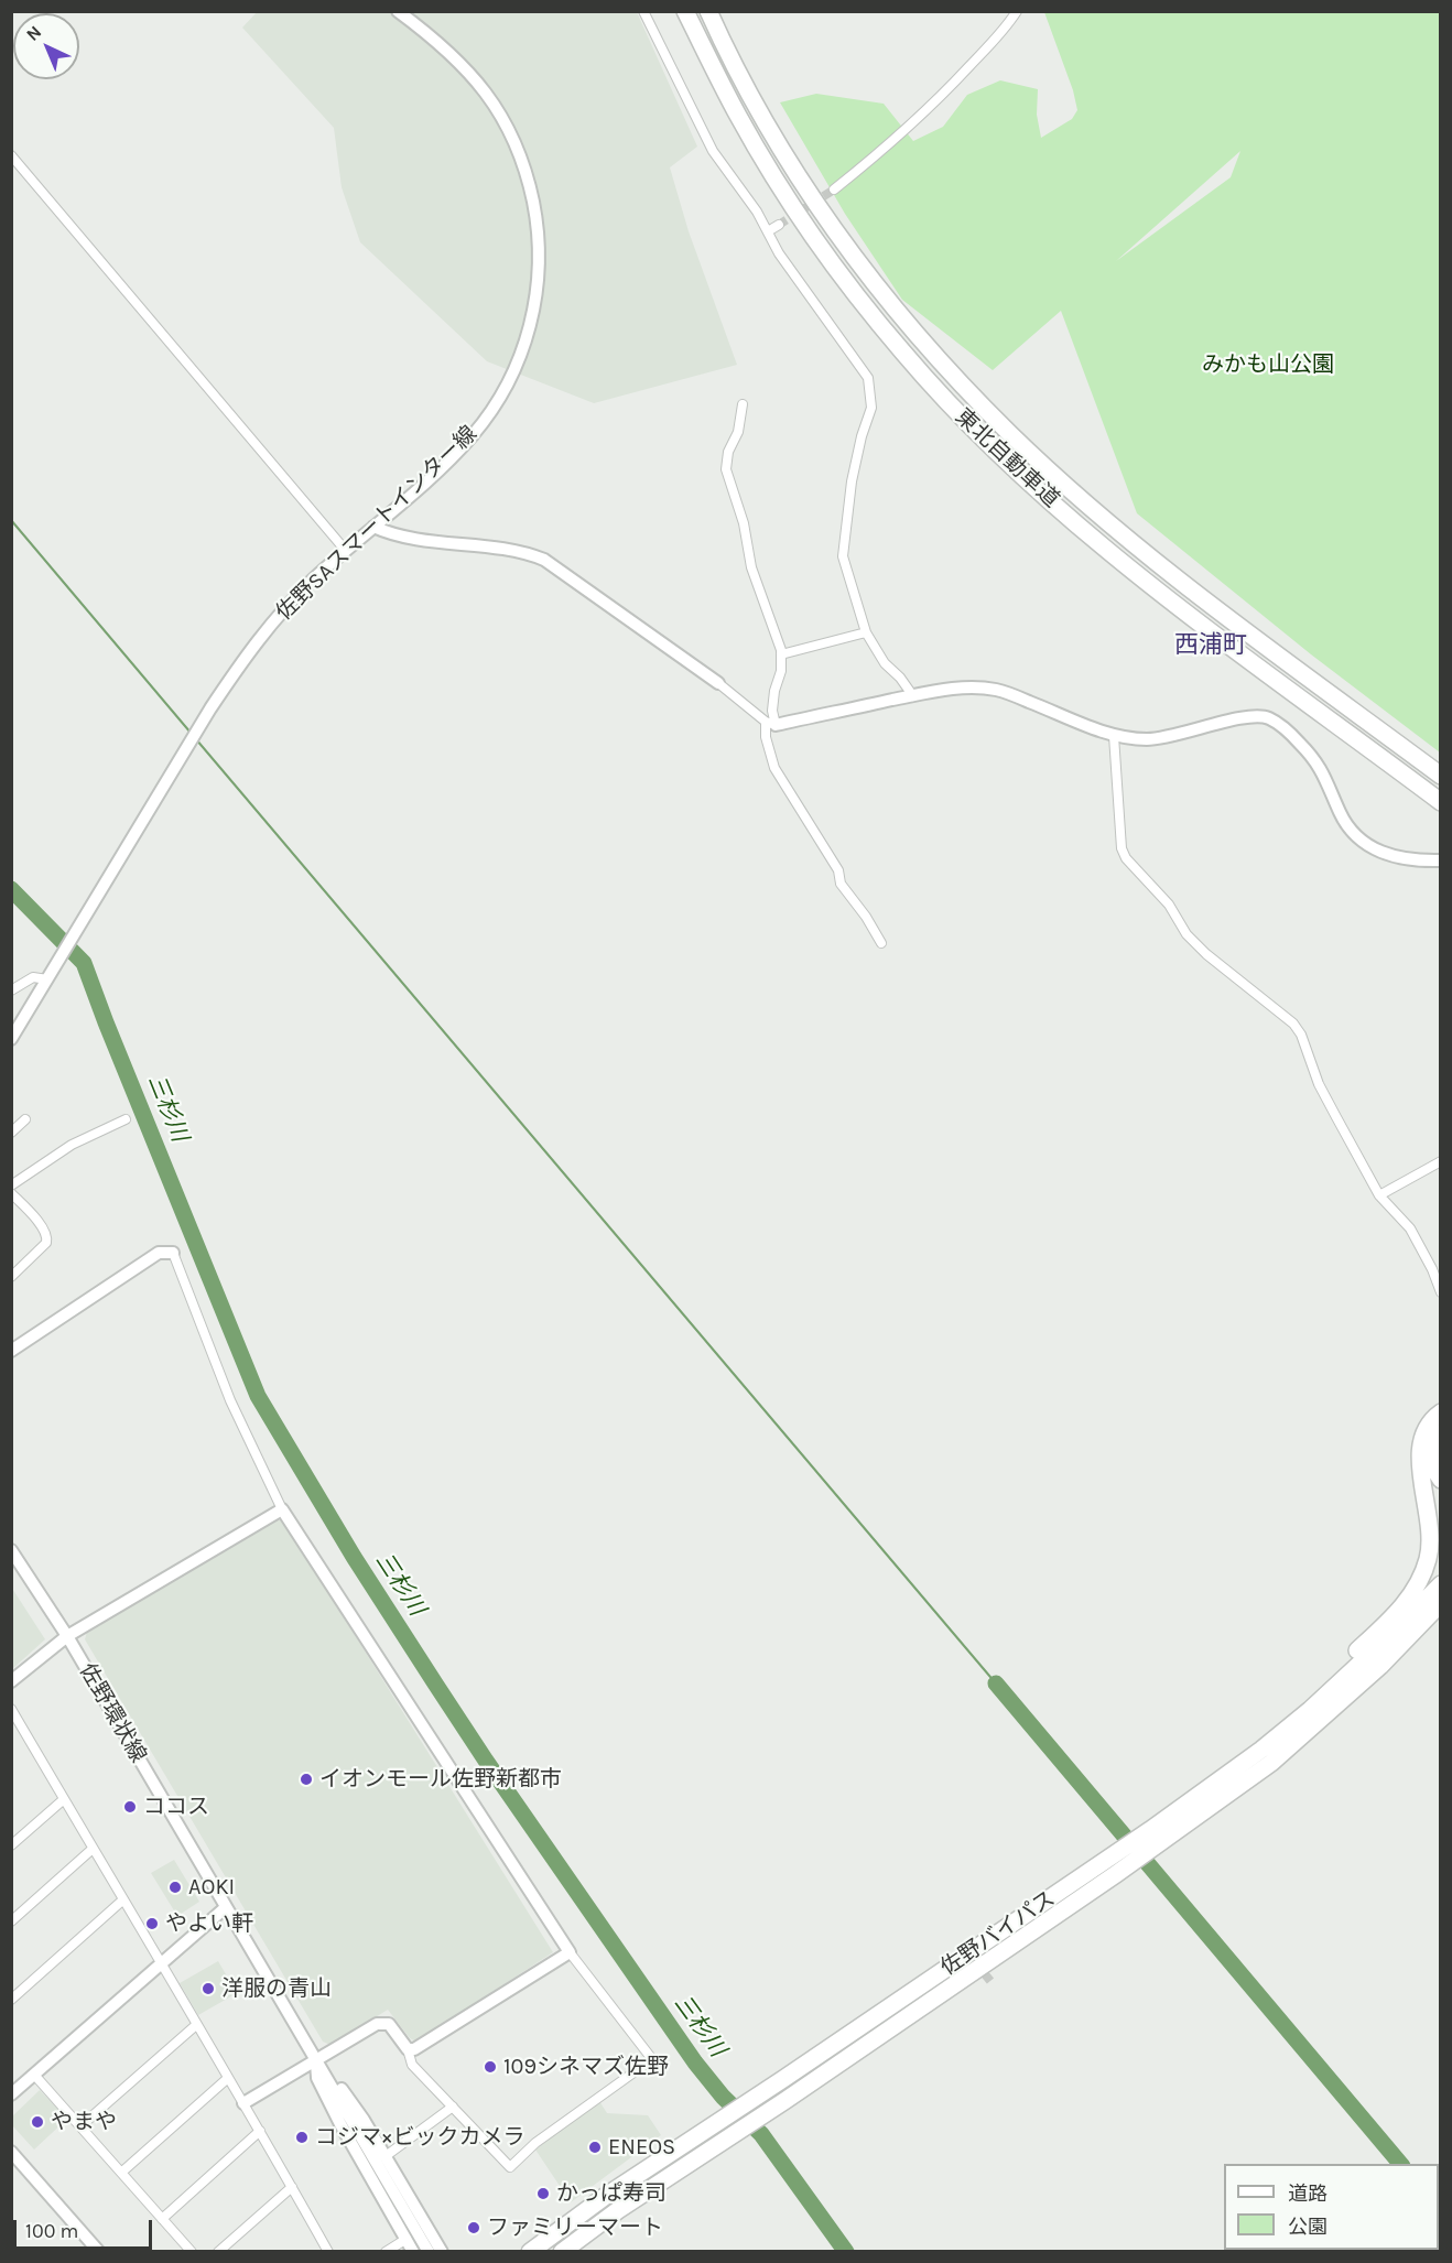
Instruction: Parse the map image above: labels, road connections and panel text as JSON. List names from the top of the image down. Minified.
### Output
{"streets":{"highway":["東北自動車道","佐野バイパス"],"street":["佐野SAスマートインター線","佐野環状線"]},"districts":["西浦町"],"water":["三杉川"],"parks":["みかも山公園"],"places":["イオンモール佐野新都市","ココス","AOKI","やよい軒","洋服の青山","109シネマズ佐野","やまや","コジマ×ビックカメラ","ENEOS","かっぱ寿司","ファミリーマート"],"legend":["道路","公園"],"scale_bar":"100 m","north":"top left"}
